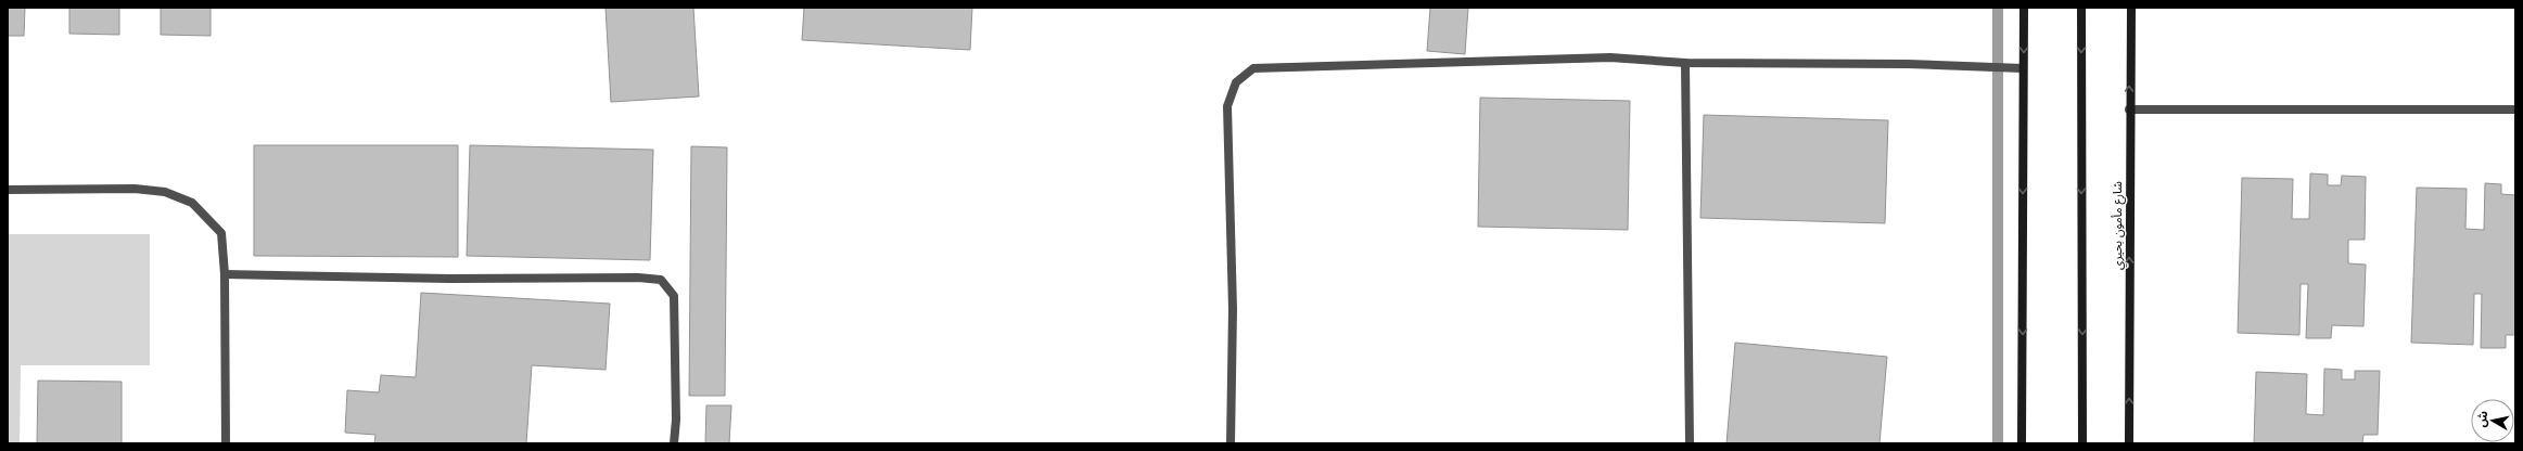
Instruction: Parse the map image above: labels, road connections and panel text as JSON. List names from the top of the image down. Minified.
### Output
{"streets":{"street":["شارع مأمون بحيري"]},"north":"left"}
